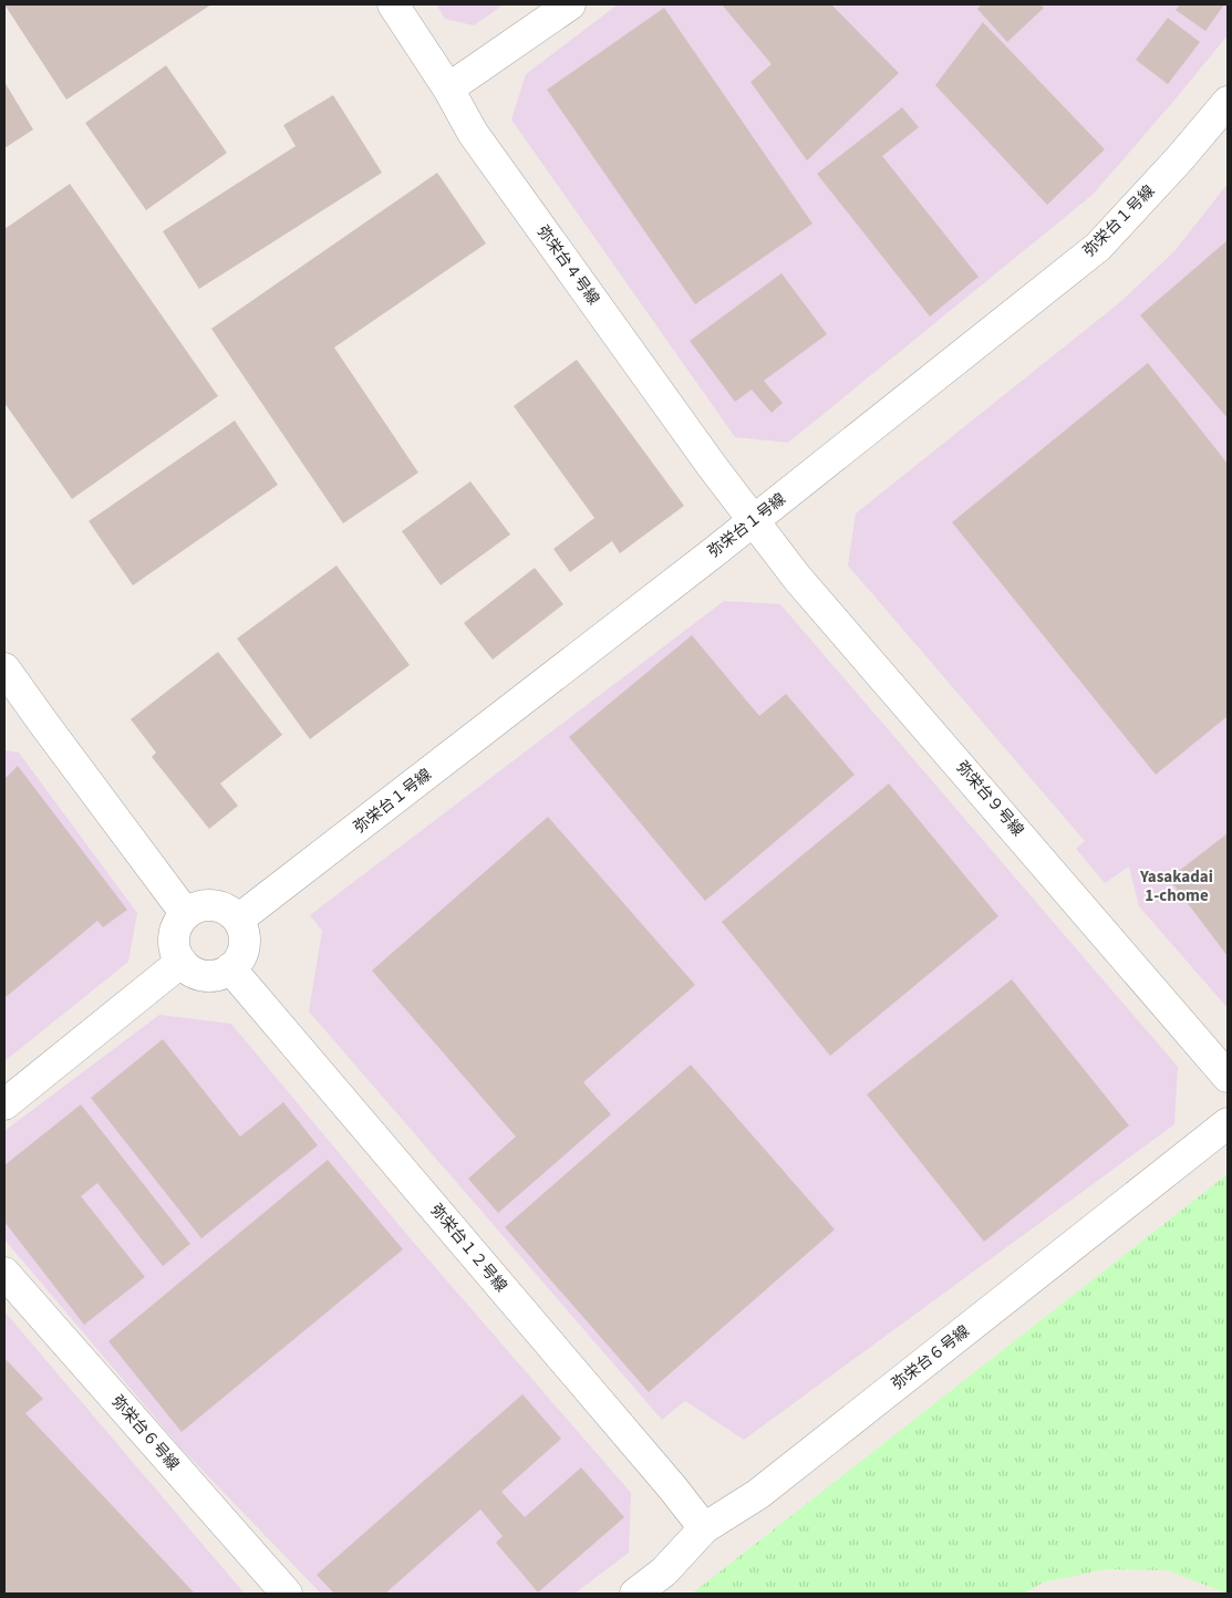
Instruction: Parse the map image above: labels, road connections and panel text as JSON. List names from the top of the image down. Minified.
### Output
{"streets":{"street":["弥栄台１号線","弥栄台４号線","弥栄台９号線","弥栄台１２号線","弥栄台６号線"]},"crossings":[["弥栄台１号線","弥栄台４号線"],["弥栄台１号線","弥栄台９号線"],["弥栄台１号線","弥栄台１２号線"],["弥栄台４号線","弥栄台９号線"],["弥栄台１２号線","弥栄台６号線"]],"districts":["Yasakadai 1-chome"]}
